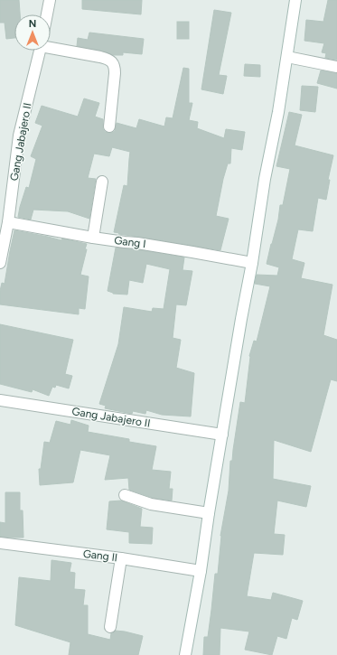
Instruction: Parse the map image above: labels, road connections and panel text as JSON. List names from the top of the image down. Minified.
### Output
{"streets":{"street":["Gang Jabajero II","Gang I","Gang II"]},"crossings":[["Gang Jabajero II","Gang I"]],"north":"top"}
